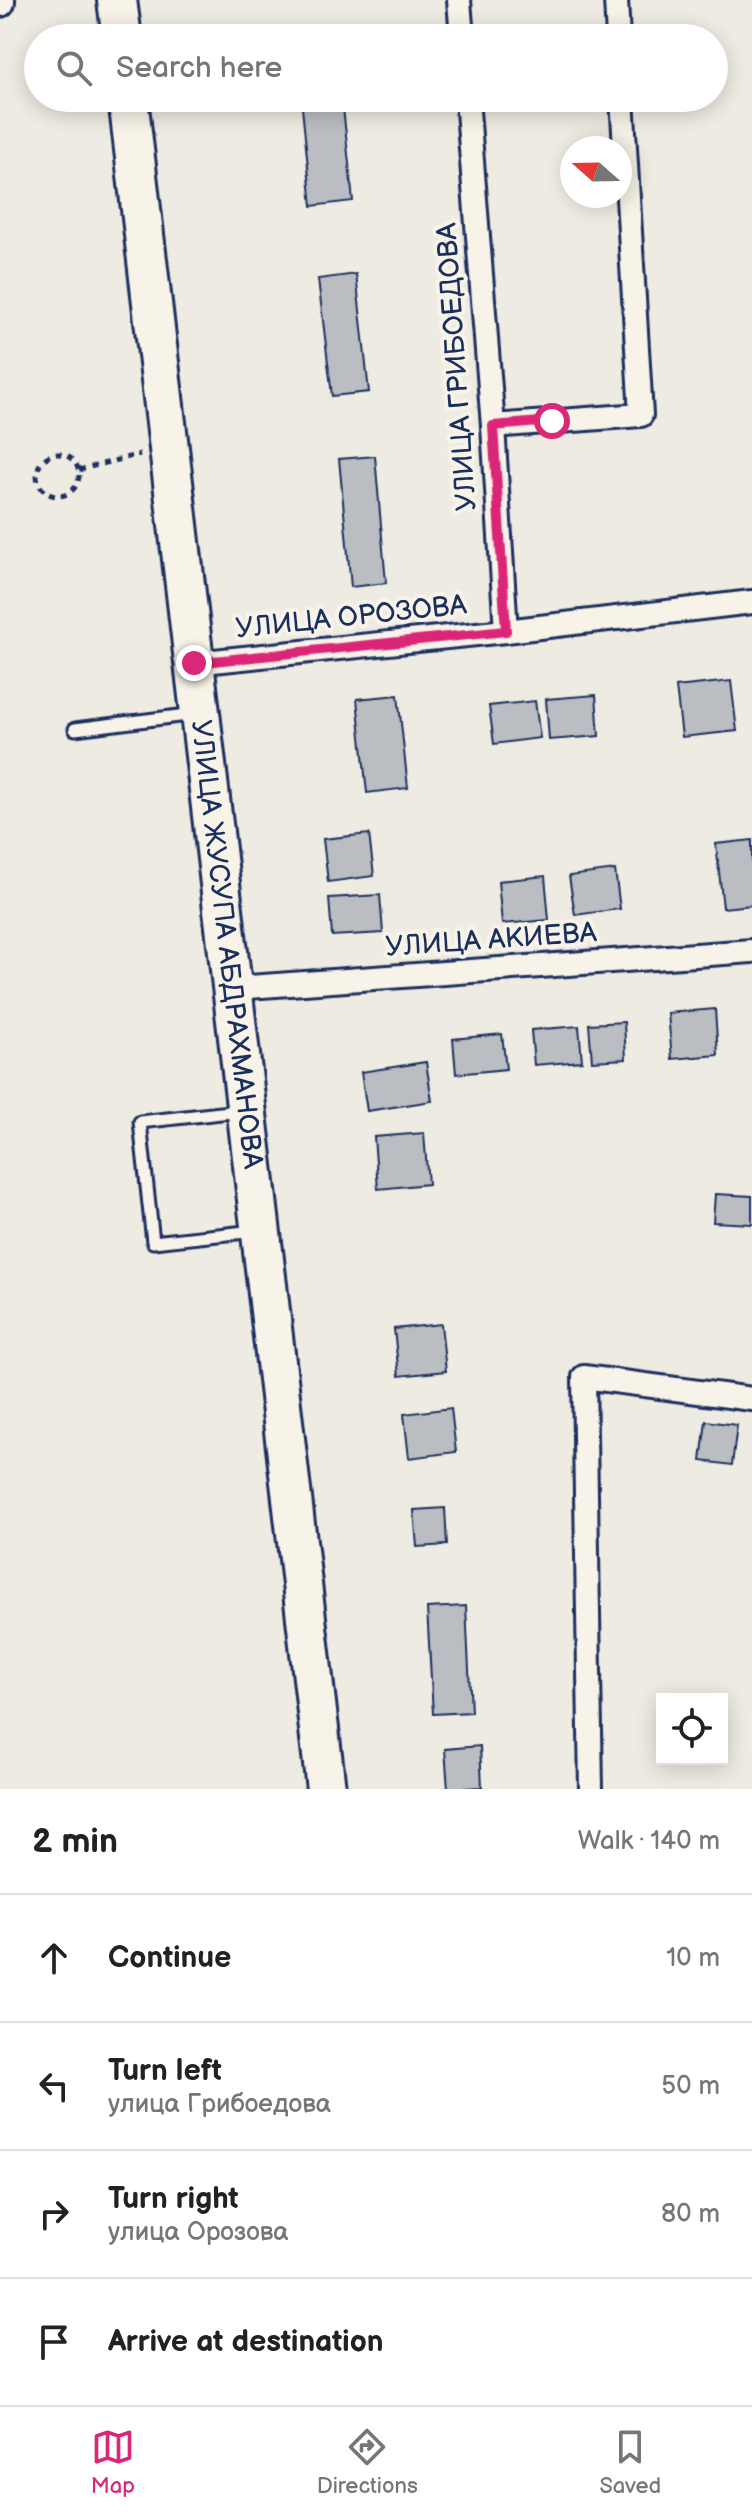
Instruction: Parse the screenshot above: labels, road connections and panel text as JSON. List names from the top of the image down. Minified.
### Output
{"streets":{"highway":["УЛИЦА ЖУСУПА АБДРАХМАНОВА"],"street":["УЛИЦА ГРИБОЕДОВА","УЛИЦА ОРОЗОВА","УЛИЦА АКИЕВА"]},"crossings":[["УЛИЦА ГРИБОЕДОВА","УЛИЦА ОРОЗОВА"],["УЛИЦА ОРОЗОВА","УЛИЦА ЖУСУПА АБДРАХМАНОВА"],["УЛИЦА АКИЕВА","УЛИЦА ЖУСУПА АБДРАХМАНОВА"]],"north":"left","page":{"search":"Search here","heading":["2 min","Walk · 140 m"],"list":[["Continue","10 m"],["Turn left","улица Грибоедова","50 m"],["Turn right","улица Орозова","80 m"],"Arrive at destination"],"nav":["Map","Directions","Saved"]}}
